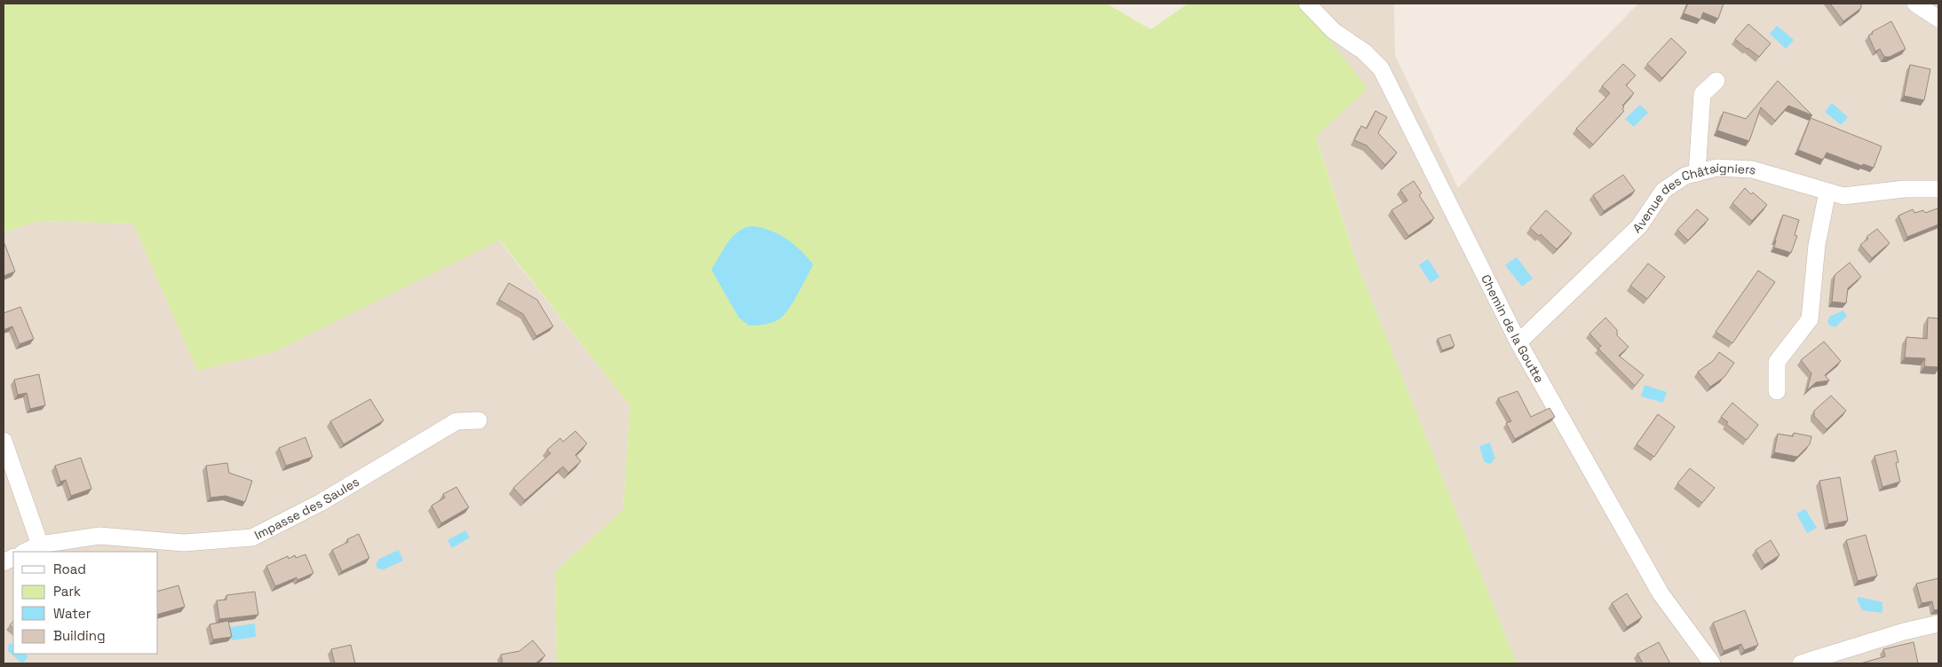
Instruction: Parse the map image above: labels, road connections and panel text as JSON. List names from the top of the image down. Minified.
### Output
{"streets":{"street":["Avenue des Châtaigniers","Chemin de la Goutte","Impasse des Saules"]},"crossings":[["Avenue des Châtaigniers","Chemin de la Goutte"]],"legend":["Road","Park","Water","Building"]}
